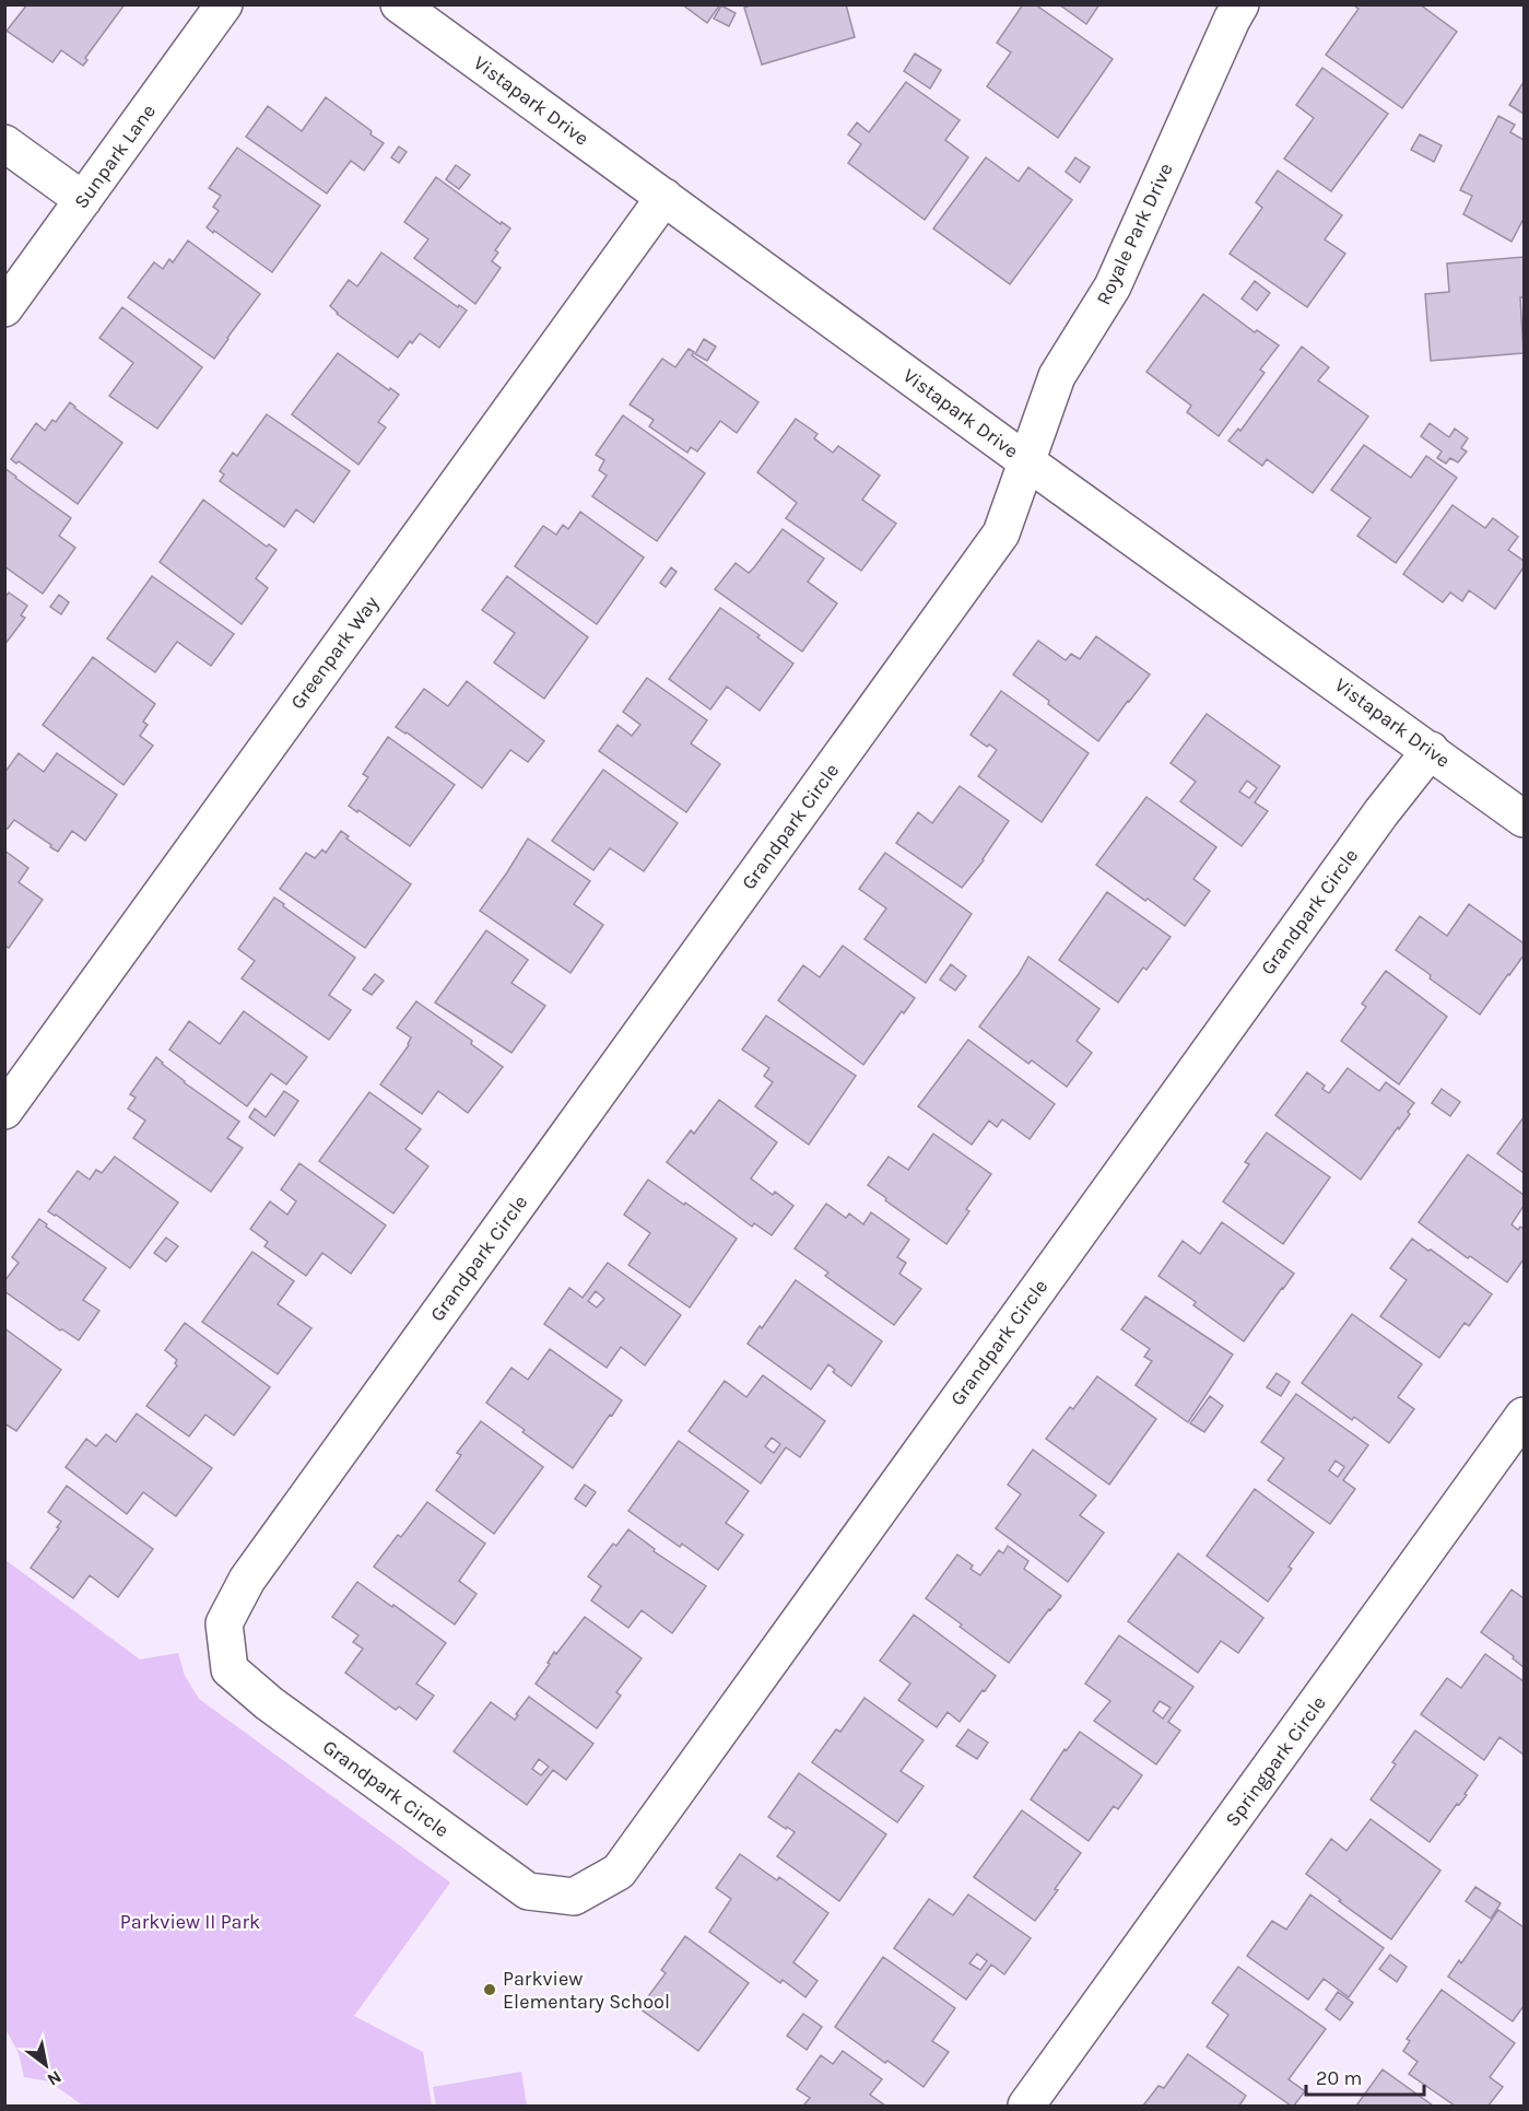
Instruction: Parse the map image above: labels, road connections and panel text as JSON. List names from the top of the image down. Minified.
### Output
{"streets":{"street":["Vistapark Drive","Sunpark Lane","Royale Park Drive","Greenpark Way","Grandpark Circle","Springpark Circle"]},"crossings":[["Vistapark Drive","Royale Park Drive"],["Vistapark Drive","Greenpark Way"],["Vistapark Drive","Grandpark Circle"],["Royale Park Drive","Grandpark Circle"]],"parks":["Parkview II Park"],"places":["Parkview Elementary School"],"scale_bar":"20 m","north":"bottom right"}
